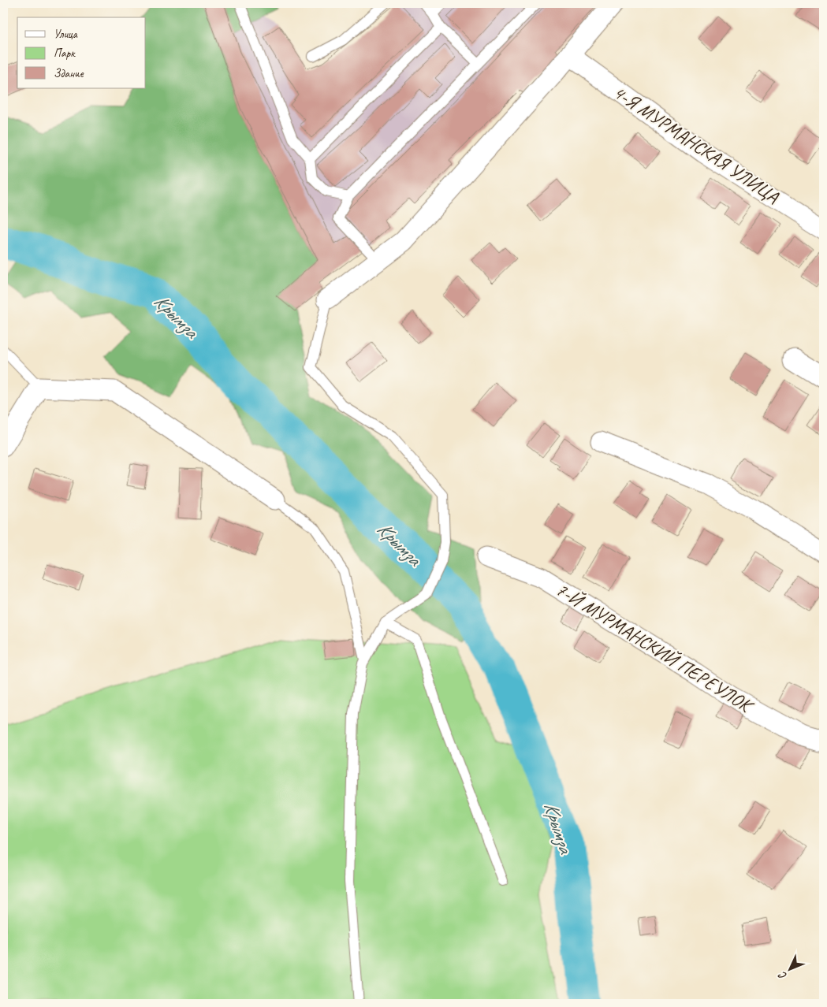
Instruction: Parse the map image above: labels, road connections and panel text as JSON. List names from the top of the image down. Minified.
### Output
{"streets":{"street":["4-Я МУРМАНСКАЯ УЛИЦА","7-Й МУРМАНСКИЙ ПЕРЕУЛОК"]},"water":["Крымза"],"legend":["Улица","Парк","Здание"],"north":"bottom left"}
